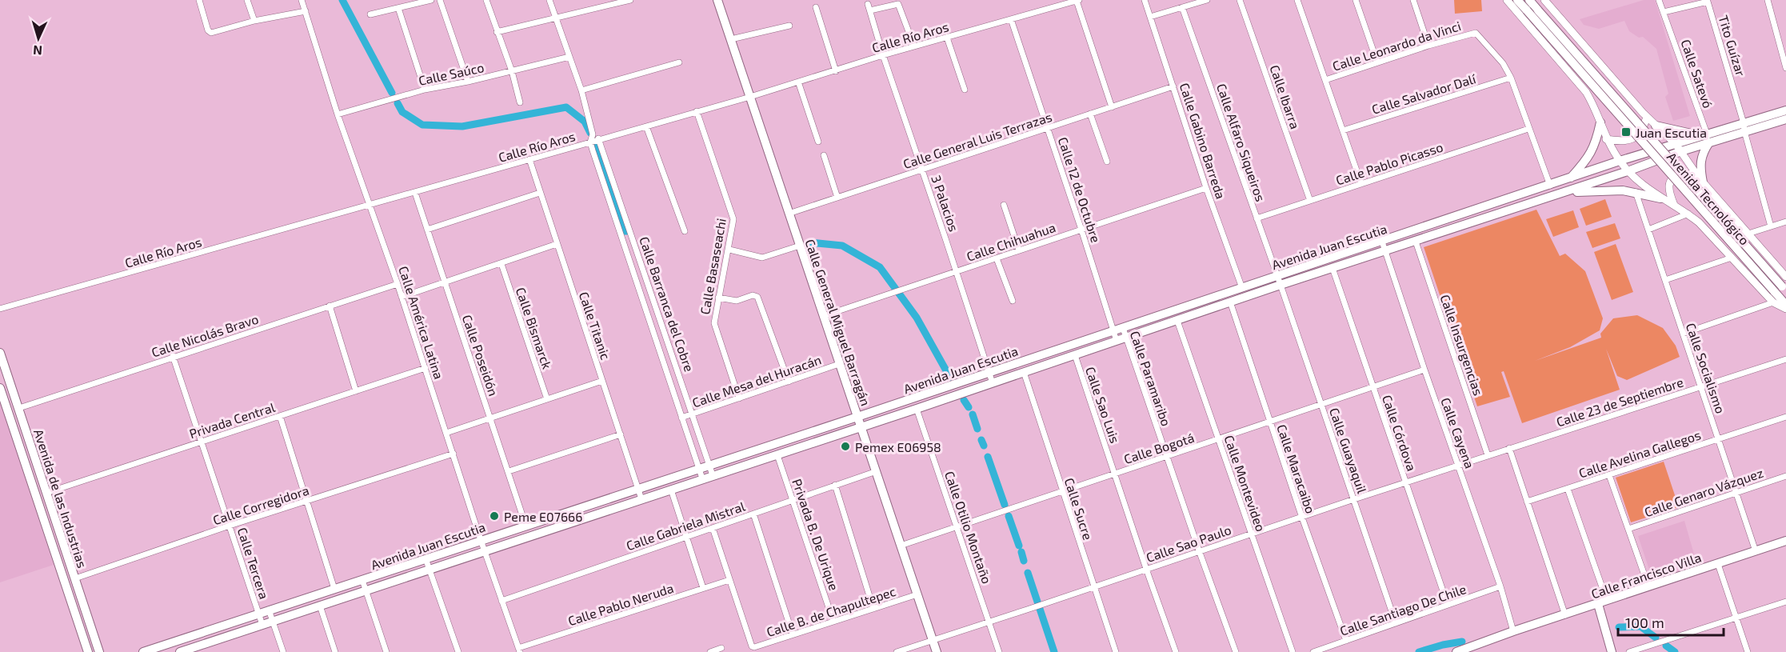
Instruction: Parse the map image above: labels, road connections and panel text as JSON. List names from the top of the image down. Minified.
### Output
{"streets":{"main road":["Avenida Tecnológico","Avenida Juan Escutia","Calle General Miguel Barragán","Avenida de las Industrias","Calle Francisco Villa"],"street":["Calle Río Aros","Calle Leonardo da Vinci","Tito Guízar","Calle Saúco","Calle Satevó","Calle Salvador Dalí","Calle Ibarra","Calle General Luis Terrazas","Calle Gabino Barreda","Calle Alfaro Siqueiros","Calle Pablo Picasso","Calle 12 de Octubre","3 Palacios","Calle Chihuahua","Calle Basaseachi","Calle Barranca del Cobre","Calle América Latina","Calle Titanic","Calle Bismarck","Calle Nicolás Bravo","Calle Insurgencias","Calle Poseidón","Calle Socialismo","Calle Paramaribo","Calle Mesa del Huracán","Calle 23 de Septiembre","Calle Sao Luis","Privada Central","Calle Córdova","Calle Cayena","Calle Bogotá","Calle Guayaquil","Calle Avelina Gallegos","Calle Maracaibo","Calle Montevideo","Calle Genaro Vázquez","Calle Corregidora","Calle Sucre","Calle Gabriela Mistral","Calle Otilio Montaño","Privada B. De Urique","Calle Sao Paulo","Calle Tercera","Calle Pablo Neruda","Calle Santiago De Chile","Calle B. de Chapultepec"]},"crossings":[["Calle Río Aros","Calle 12 de Octubre"],["Calle Río Aros","3 Palacios"],["Calle Río Aros","Calle Basaseachi"],["Calle Río Aros","Calle Barranca del Cobre"],["Calle Río Aros","Calle América Latina"],["Calle Río Aros","Calle General Miguel Barragán"],["Calle Río Aros","Calle Titanic"],["Calle Río Aros","Calle Poseidón"],["Calle Leonardo da Vinci","Calle Salvador Dalí"],["Calle Leonardo da Vinci","Calle Pablo Picasso"],["Calle Leonardo da Vinci","Avenida Juan Escutia"],["Tito Guízar","Calle Satevó"],["Tito Guízar","Avenida Juan Escutia"],["Calle Saúco","Calle América Latina"],["Calle Satevó","Avenida Juan Escutia"],["Calle Ibarra","Calle Pablo Picasso"],["Calle General Luis Terrazas","Calle Gabino Barreda"],["Calle General Luis Terrazas","Calle 12 de Octubre"],["Calle General Luis Terrazas","3 Palacios"],["Calle General Luis Terrazas","Calle General Miguel Barragán"],["Calle Gabino Barreda","Calle Chihuahua"],["Calle Gabino Barreda","Avenida Juan Escutia"],["Calle Alfaro Siqueiros","Calle Pablo Picasso"],["Calle Alfaro Siqueiros","Avenida Juan Escutia"],["Calle Alfaro Siqueiros","Calle Guayaquil"],["Calle 12 de Octubre","Calle Chihuahua"],["Calle 12 de Octubre","Avenida Juan Escutia"],["Calle 12 de Octubre","Calle Paramaribo"],["3 Palacios","Calle Chihuahua"],["3 Palacios","Avenida Juan Escutia"],["Calle Chihuahua","Calle General Miguel Barragán"],["Avenida Juan Escutia","Calle Barranca del Cobre"],["Avenida Juan Escutia","Calle América Latina"],["Avenida Juan Escutia","Calle General Miguel Barragán"],["Avenida Juan Escutia","Calle Titanic"],["Avenida Juan Escutia","Calle Insurgencias"],["Avenida Juan Escutia","Calle Poseidón"],["Avenida Juan Escutia","Calle Paramaribo"],["Avenida Juan Escutia","Calle Sao Luis"],["Avenida Juan Escutia","Calle Córdova"],["Avenida Juan Escutia","Calle Cayena"],["Avenida Juan Escutia","Calle Guayaquil"],["Avenida Juan Escutia","Calle Maracaibo"],["Avenida Juan Escutia","Calle Montevideo"],["Avenida Juan Escutia","Calle Sucre"],["Avenida Juan Escutia","Calle Otilio Montaño"],["Avenida Juan Escutia","Privada B. De Urique"],["Avenida Juan Escutia","Calle Tercera"],["Calle Basaseachi","Calle Mesa del Huracán"],["Calle Barranca del Cobre","Calle Mesa del Huracán"],["Calle América Latina","Calle Nicolás Bravo"],["Calle América Latina","Privada Central"],["Calle América Latina","Calle Corregidora"],["Calle América Latina","Calle Gabriela Mistral"],["Calle América Latina","Calle Pablo Neruda"],["Calle General Miguel Barragán","Calle Mesa del Huracán"],["Calle General Miguel Barragán","Calle Bogotá"],["Calle General Miguel Barragán","Calle Gabriela Mistral"],["Calle General Miguel Barragán","Calle Sao Paulo"],["Calle General Miguel Barragán","Calle B. de Chapultepec"],["Calle Nicolás Bravo","Avenida de las Industrias"],["Calle Nicolás Bravo","Calle Tercera"],["Calle Insurgencias","Calle 23 de Septiembre"],["Calle Insurgencias","Calle Sao Paulo"],["Calle Socialismo","Calle 23 de Septiembre"],["Calle Socialismo","Calle Avelina Gallegos"],["Calle Socialismo","Calle Genaro Vázquez"],["Calle Socialismo","Calle Francisco Villa"],["Calle Paramaribo","Calle Bogotá"],["Calle Paramaribo","Calle Sao Paulo"],["Calle 23 de Septiembre","Calle Sao Paulo"],["Calle Sao Luis","Calle Bogotá"],["Calle Sao Luis","Calle Sao Paulo"],["Privada Central","Avenida de las Industrias"],["Privada Central","Calle Tercera"],["Calle Córdova","Calle Bogotá"],["Calle Córdova","Calle Sao Paulo"],["Calle Córdova","Calle Santiago De Chile"],["Calle Cayena","Calle Bogotá"],["Calle Cayena","Calle Sao Paulo"],["Calle Cayena","Calle Francisco Villa"],["Calle Cayena","Calle Santiago De Chile"],["Calle Bogotá","Calle Guayaquil"],["Calle Bogotá","Calle Maracaibo"],["Calle Bogotá","Calle Montevideo"],["Calle Bogotá","Calle Sucre"],["Calle Bogotá","Calle Otilio Montaño"],["Calle Guayaquil","Calle Sao Paulo"],["Calle Guayaquil","Calle Santiago De Chile"],["Calle Maracaibo","Calle Sao Paulo"],["Calle Maracaibo","Calle Santiago De Chile"],["Calle Montevideo","Calle Sao Paulo"],["Avenida de las Industrias","Calle Corregidora"],["Calle Corregidora","Calle Tercera"],["Calle Sucre","Calle Sao Paulo"],["Calle Gabriela Mistral","Privada B. De Urique"],["Calle Otilio Montaño","Calle Sao Paulo"],["Privada B. De Urique","Calle B. de Chapultepec"],["Calle Pablo Neruda","Calle B. de Chapultepec"]],"places":{"transit":["Juan Escutia"],"other":["Pemex E06958","Peme E07666"]},"scale_bar":"100 m","north":"bottom"}
